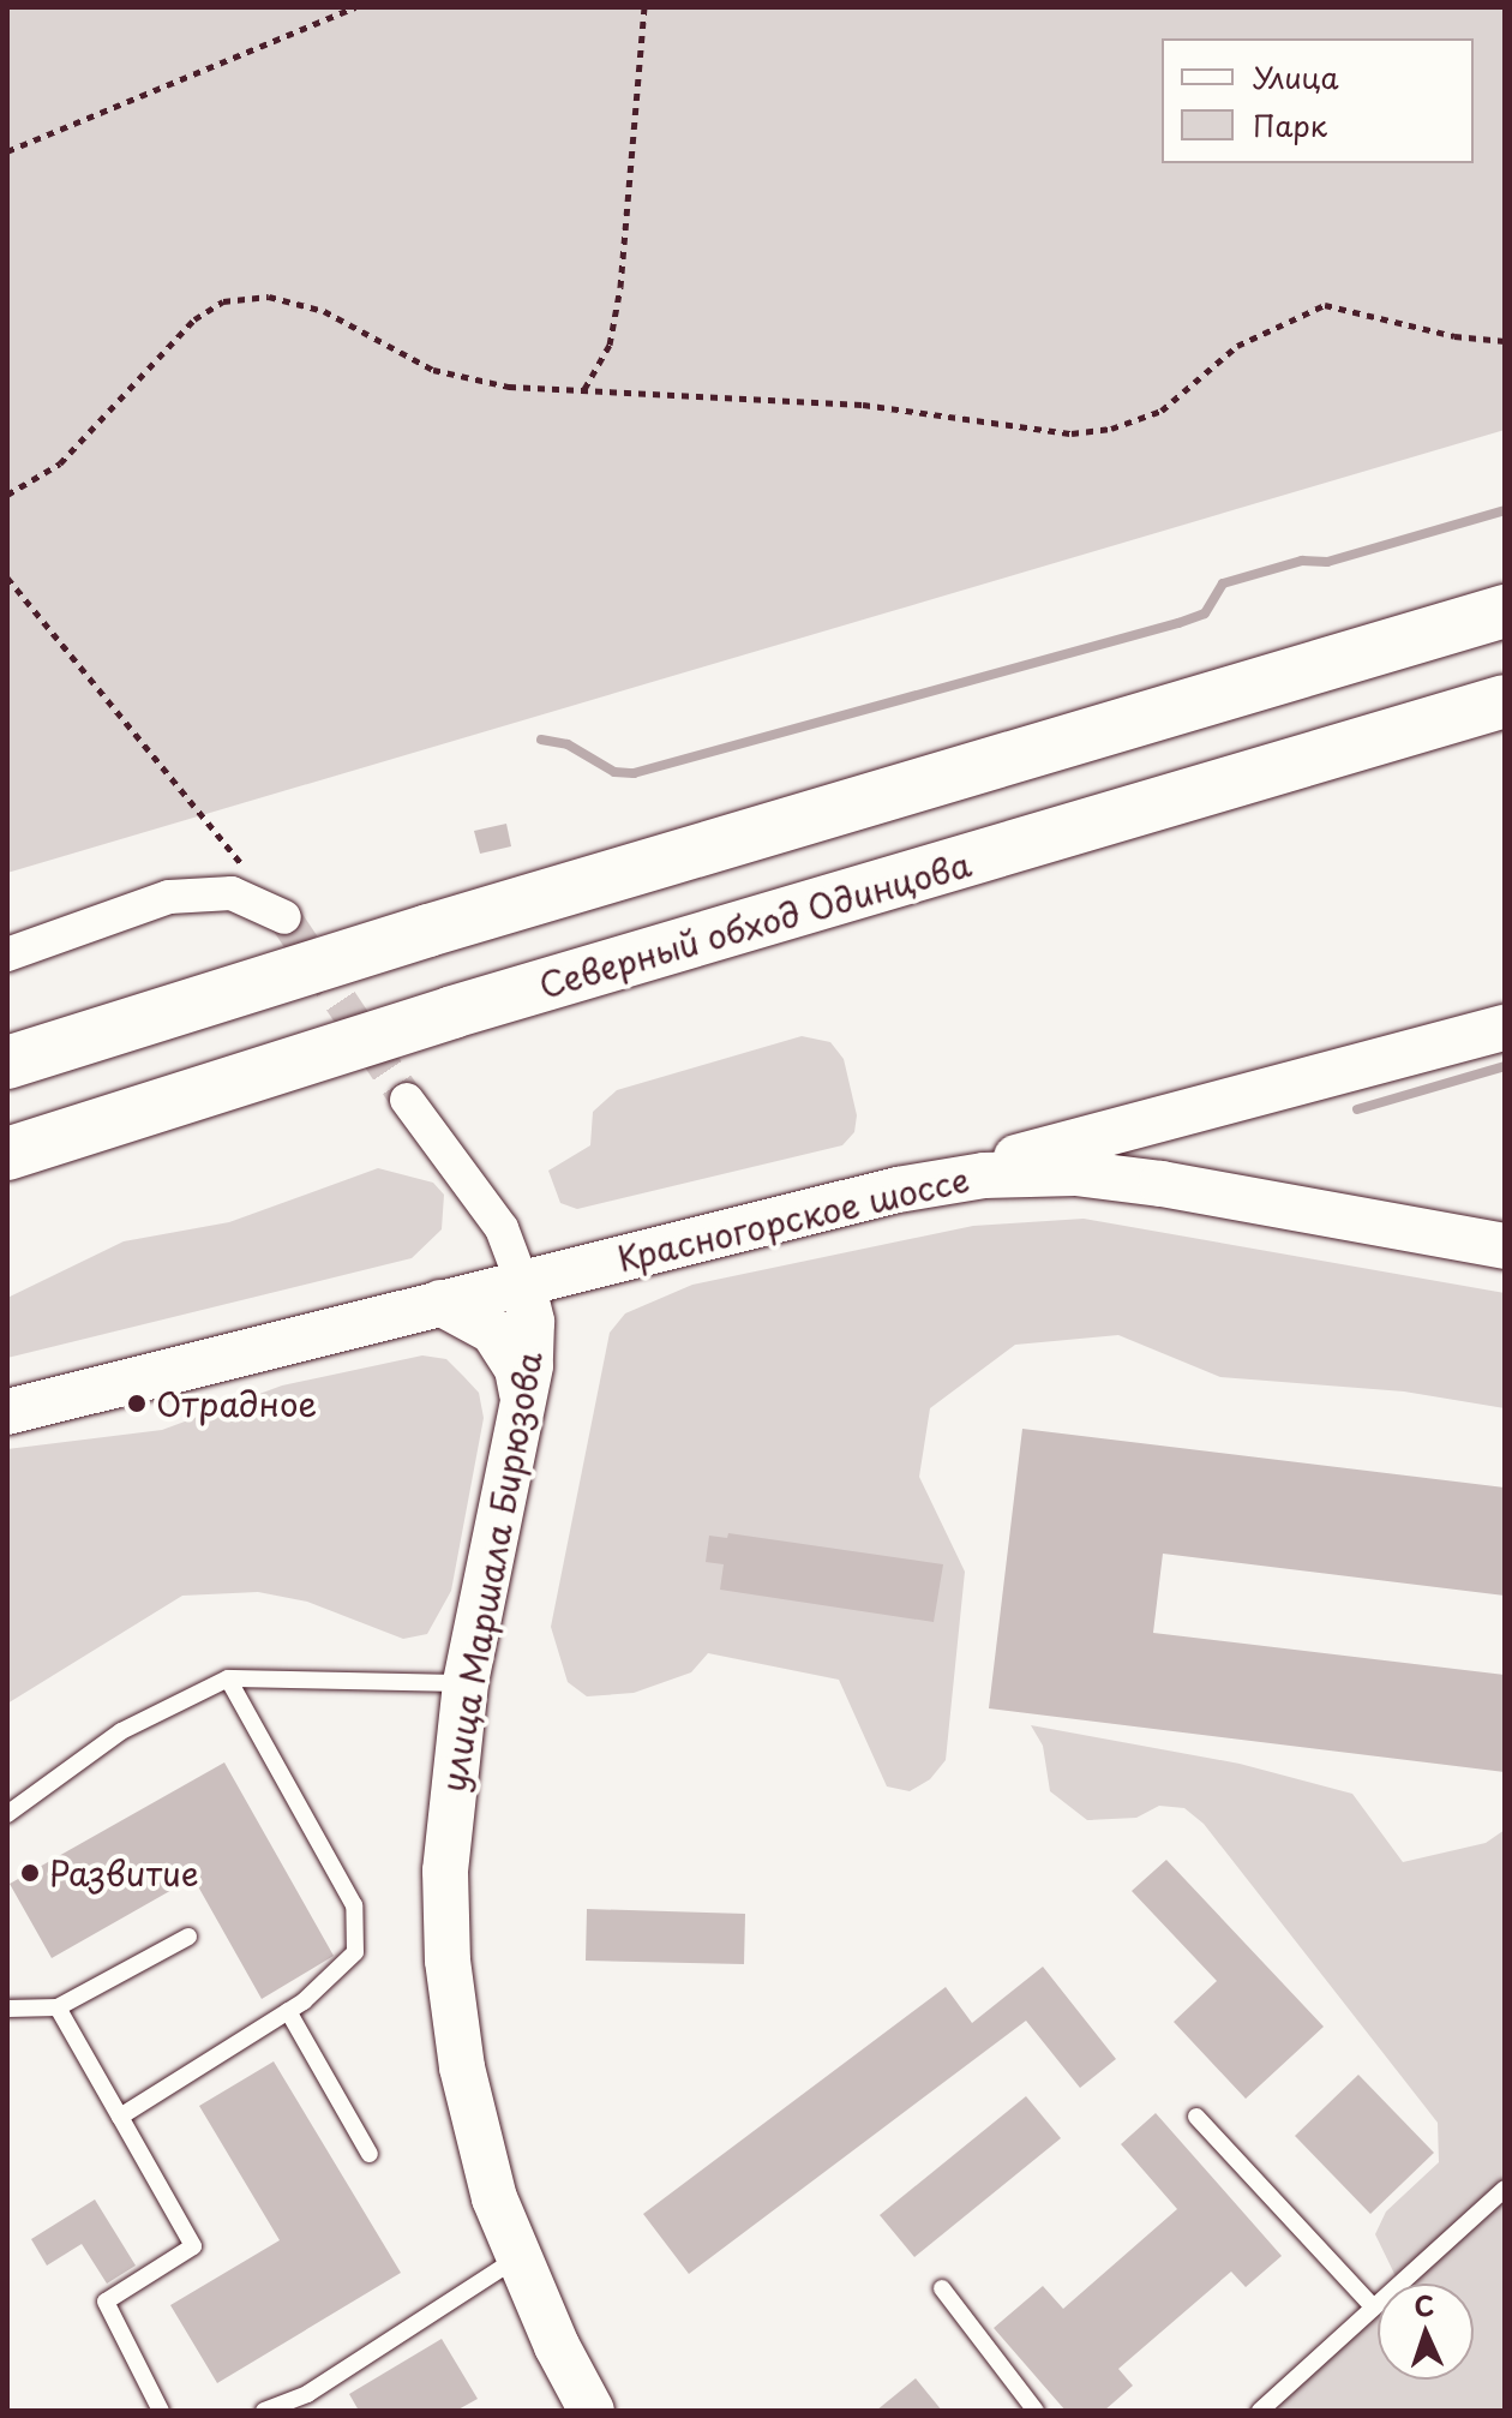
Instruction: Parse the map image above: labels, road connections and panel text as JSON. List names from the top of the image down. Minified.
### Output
{"streets":{"highway":["Северный обход Одинцова"],"main road":["Красногорское шоссе","улица Маршала Бирюзова"]},"crossings":[["Красногорское шоссе","улица Маршала Бирюзова"]],"places":["Отрадное","Развитие"],"legend":["Улица","Парк"],"north":"top"}
